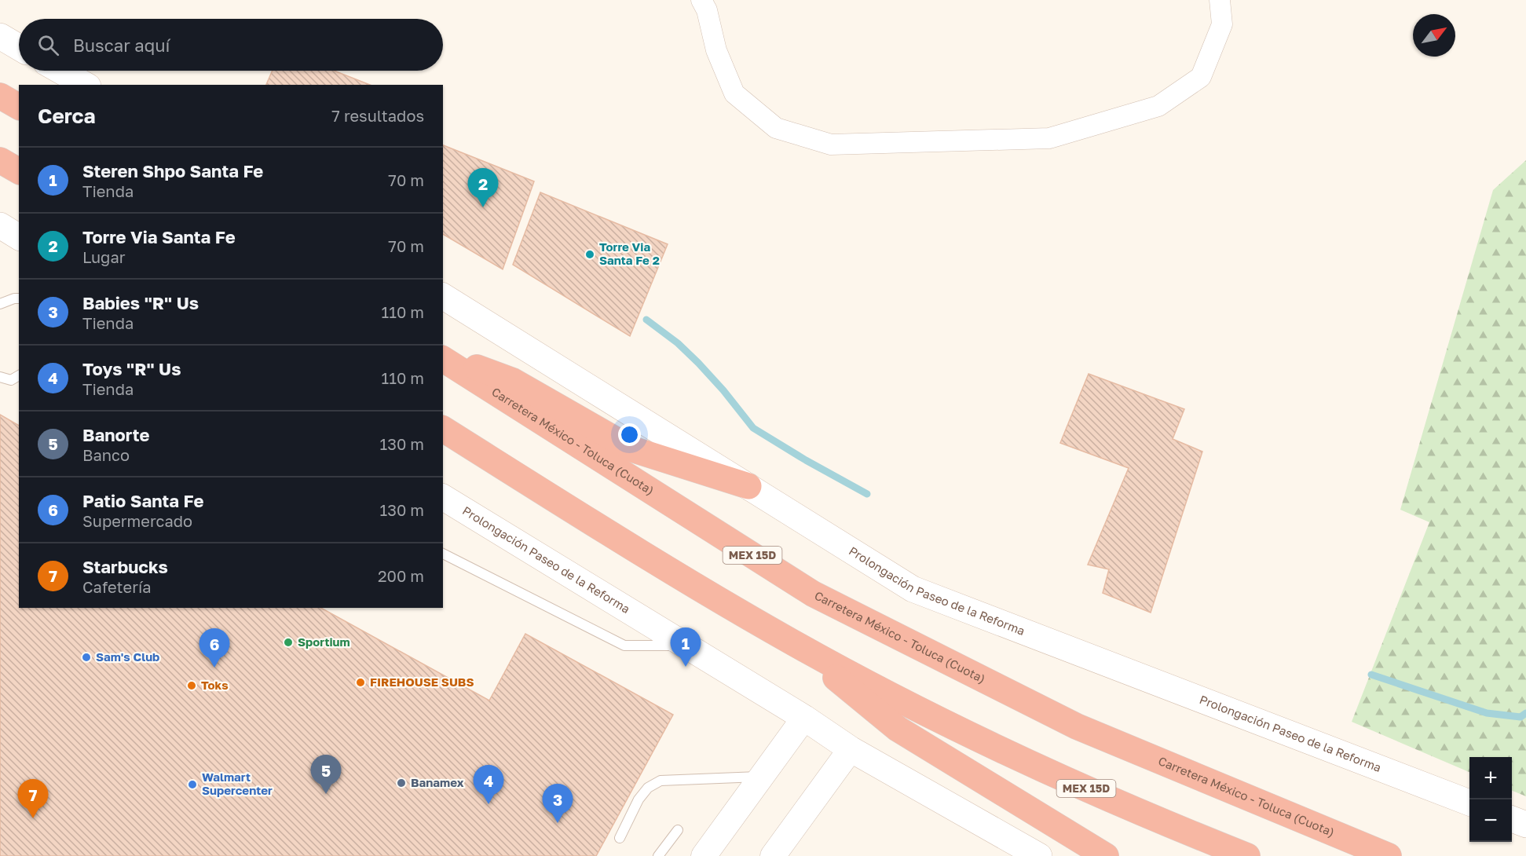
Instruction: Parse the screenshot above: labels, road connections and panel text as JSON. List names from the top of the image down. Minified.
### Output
{"streets":{"highway":["Carretera México - Toluca (Cuota)","MEX 15D"],"main road":["Prolongación Paseo de la Reforma"]},"places":["Torre Via Santa Fe 2","Sportium","Sam's Club","FIREHOUSE SUBS","Toks","Banamex","Walmart Supercenter"],"north":"top right","page":{"search":"Buscar aquí","heading":["Cerca","7 resultados"],"list":[{"mark":"1","name":"Steren Shpo Santa Fe","note":"Tienda","value":"70 m"},{"mark":"2","name":"Torre Via Santa Fe","note":"Lugar","value":"70 m"},{"mark":"3","name":"Babies \"R\" Us","note":"Tienda","value":"110 m"},{"mark":"4","name":"Toys \"R\" Us","note":"Tienda","value":"110 m"},{"mark":"5","name":"Banorte","note":"Banco","value":"130 m"},{"mark":"6","name":"Patio Santa Fe","note":"Supermercado","value":"130 m"},{"mark":"7","name":"Starbucks","note":"Cafetería","value":"200 m"}],"pins":["2","1","6","5","4","7","3"],"map_buttons":["+","−"]}}
